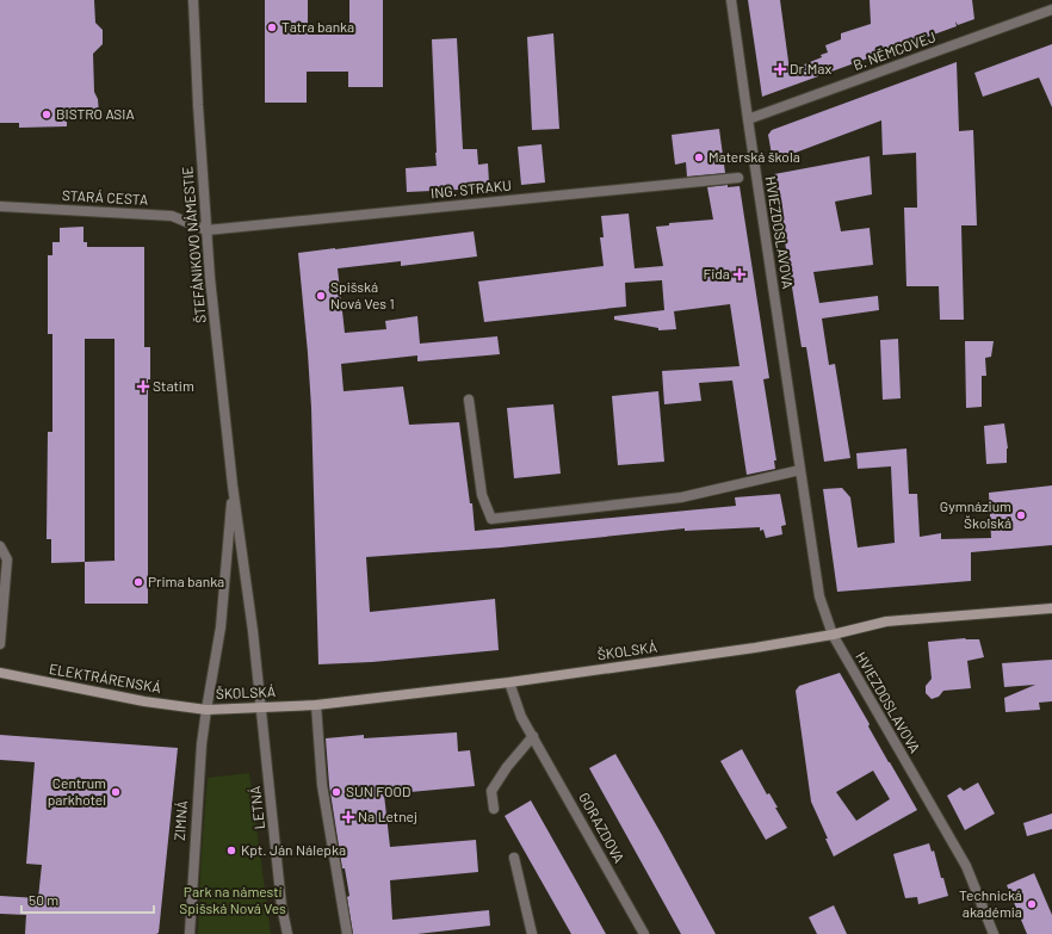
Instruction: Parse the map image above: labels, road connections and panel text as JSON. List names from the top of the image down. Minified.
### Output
{"streets":{"main road":["ŠKOLSKÁ","ELEKTRÁRENSKÁ"],"street":["B. NĚMCOVEJ","ING. STRAKU","STARÁ CESTA","HVIEZDOSLAVOVA","ŠTEFÁNIKOVO NÁMESTIE","LETNÁ","ZIMNÁ","GORAZDOVA"]},"crossings":[["B. NĚMCOVEJ","HVIEZDOSLAVOVA"],["ING. STRAKU","STARÁ CESTA"],["ING. STRAKU","ŠTEFÁNIKOVO NÁMESTIE"],["STARÁ CESTA","ŠTEFÁNIKOVO NÁMESTIE"],["HVIEZDOSLAVOVA","ŠKOLSKÁ"],["ŠTEFÁNIKOVO NÁMESTIE","ŠKOLSKÁ"],["ŠTEFÁNIKOVO NÁMESTIE","ELEKTRÁRENSKÁ"],["ŠTEFÁNIKOVO NÁMESTIE","LETNÁ"],["ŠTEFÁNIKOVO NÁMESTIE","ZIMNÁ"],["ŠKOLSKÁ","ELEKTRÁRENSKÁ"],["ŠKOLSKÁ","LETNÁ"],["ŠKOLSKÁ","ZIMNÁ"],["ŠKOLSKÁ","GORAZDOVA"],["ELEKTRÁRENSKÁ","ZIMNÁ"]],"parks":["Park na námestí Spišská Nová Ves"],"places":{"other":["Tatra banka","BISTRO ASIA","Materská škola","Spišská Nová Ves 1","Gymnázium Školská","Prima banka","Centrum parkhotel","SUN FOOD","Kpt. Ján Nálepka","Technická akadémia"],"health":["Dr.Max","Fida","Statim","Na Letnej"]},"scale_bar":"50 m"}
